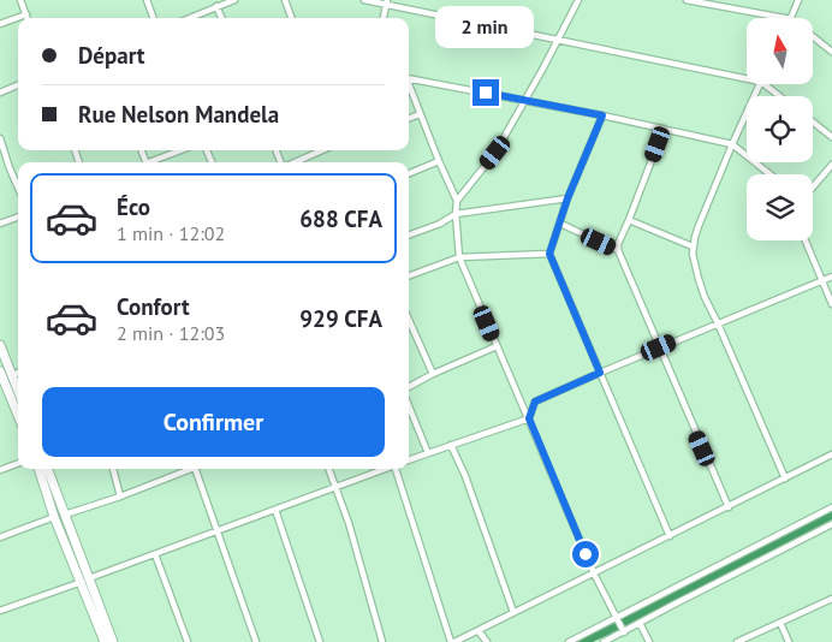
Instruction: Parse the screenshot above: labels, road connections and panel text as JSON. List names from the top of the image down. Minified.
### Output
{"north":"top","page":{"bubble":"2 min","banner":["Départ","Rue Nelson Mandela"],"list":[{"name":"Éco","note":"1 min · 12:02","value":"688 CFA"},{"name":"Confort","note":"2 min · 12:03","value":"929 CFA"}],"buttons":"Confirmer"}}
